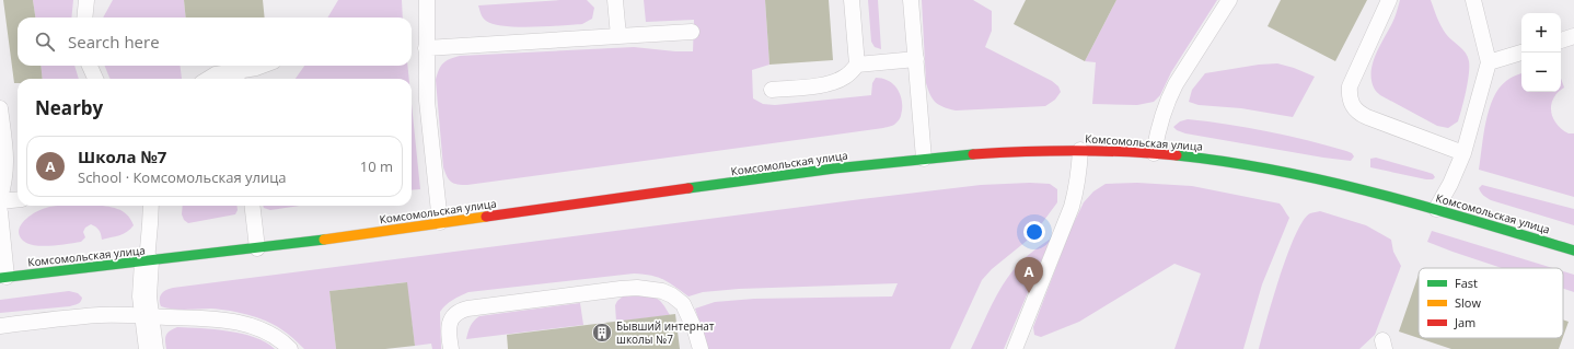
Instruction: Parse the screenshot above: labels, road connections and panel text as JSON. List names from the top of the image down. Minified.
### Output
{"streets":{"street":["Комсомольская улица"]},"places":{"building":["Бывший интернат школы №7"]},"legend":["Fast","Slow","Jam"],"page":{"map_buttons":["+","−"],"search":"Search here","heading":"Nearby","list":[{"mark":"A","name":"Школа №7","note":"School · Комсомольская улица","value":"10 m"}],"pins":"A"}}
